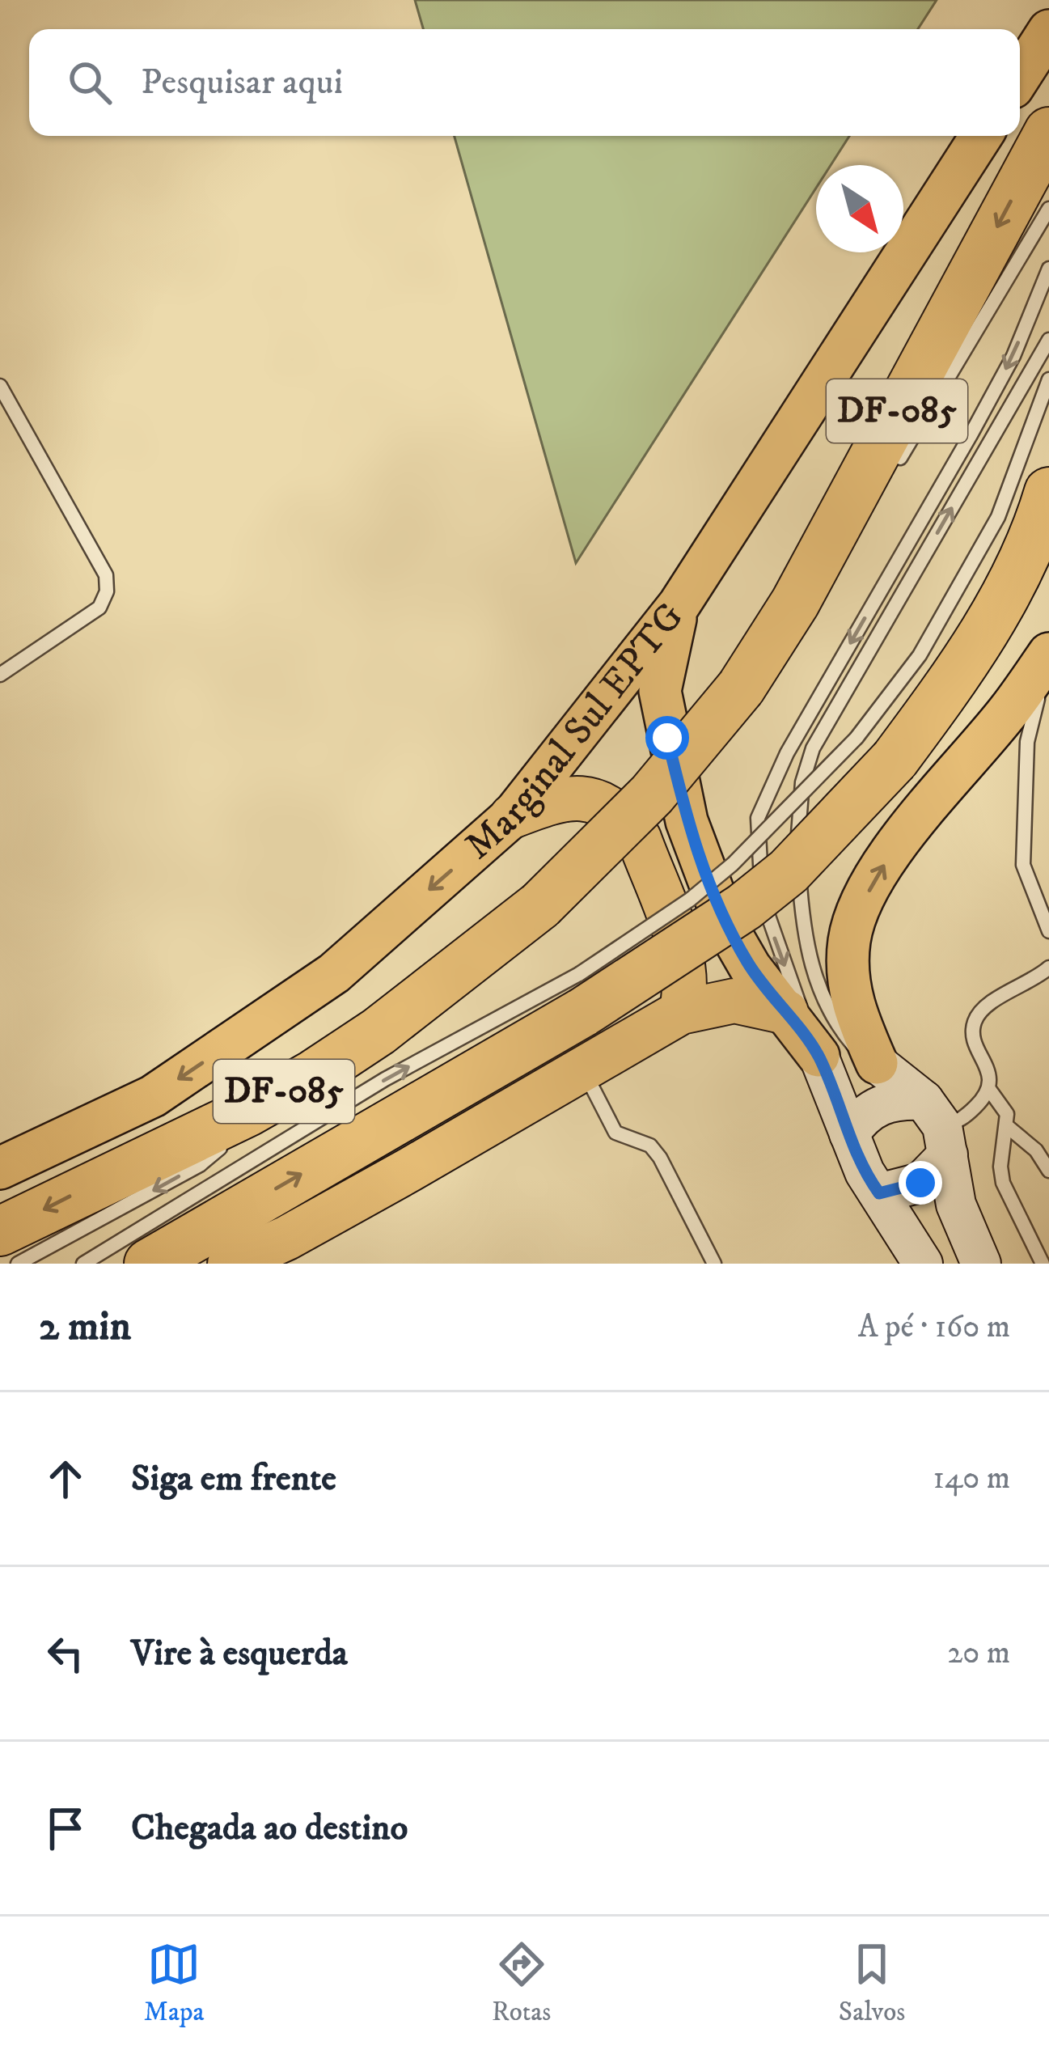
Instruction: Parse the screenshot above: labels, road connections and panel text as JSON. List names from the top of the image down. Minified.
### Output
{"streets":{"highway":["DF-085"],"main road":["Marginal Sul EPTG"]},"one_way":["Marginal Sul EPTG"],"north":"bottom right","page":{"search":"Pesquisar aqui","heading":["2 min","A pé · 160 m"],"list":[["Siga em frente","140 m"],["Vire à esquerda","20 m"],"Chegada ao destino"],"nav":["Mapa","Rotas","Salvos"]}}
